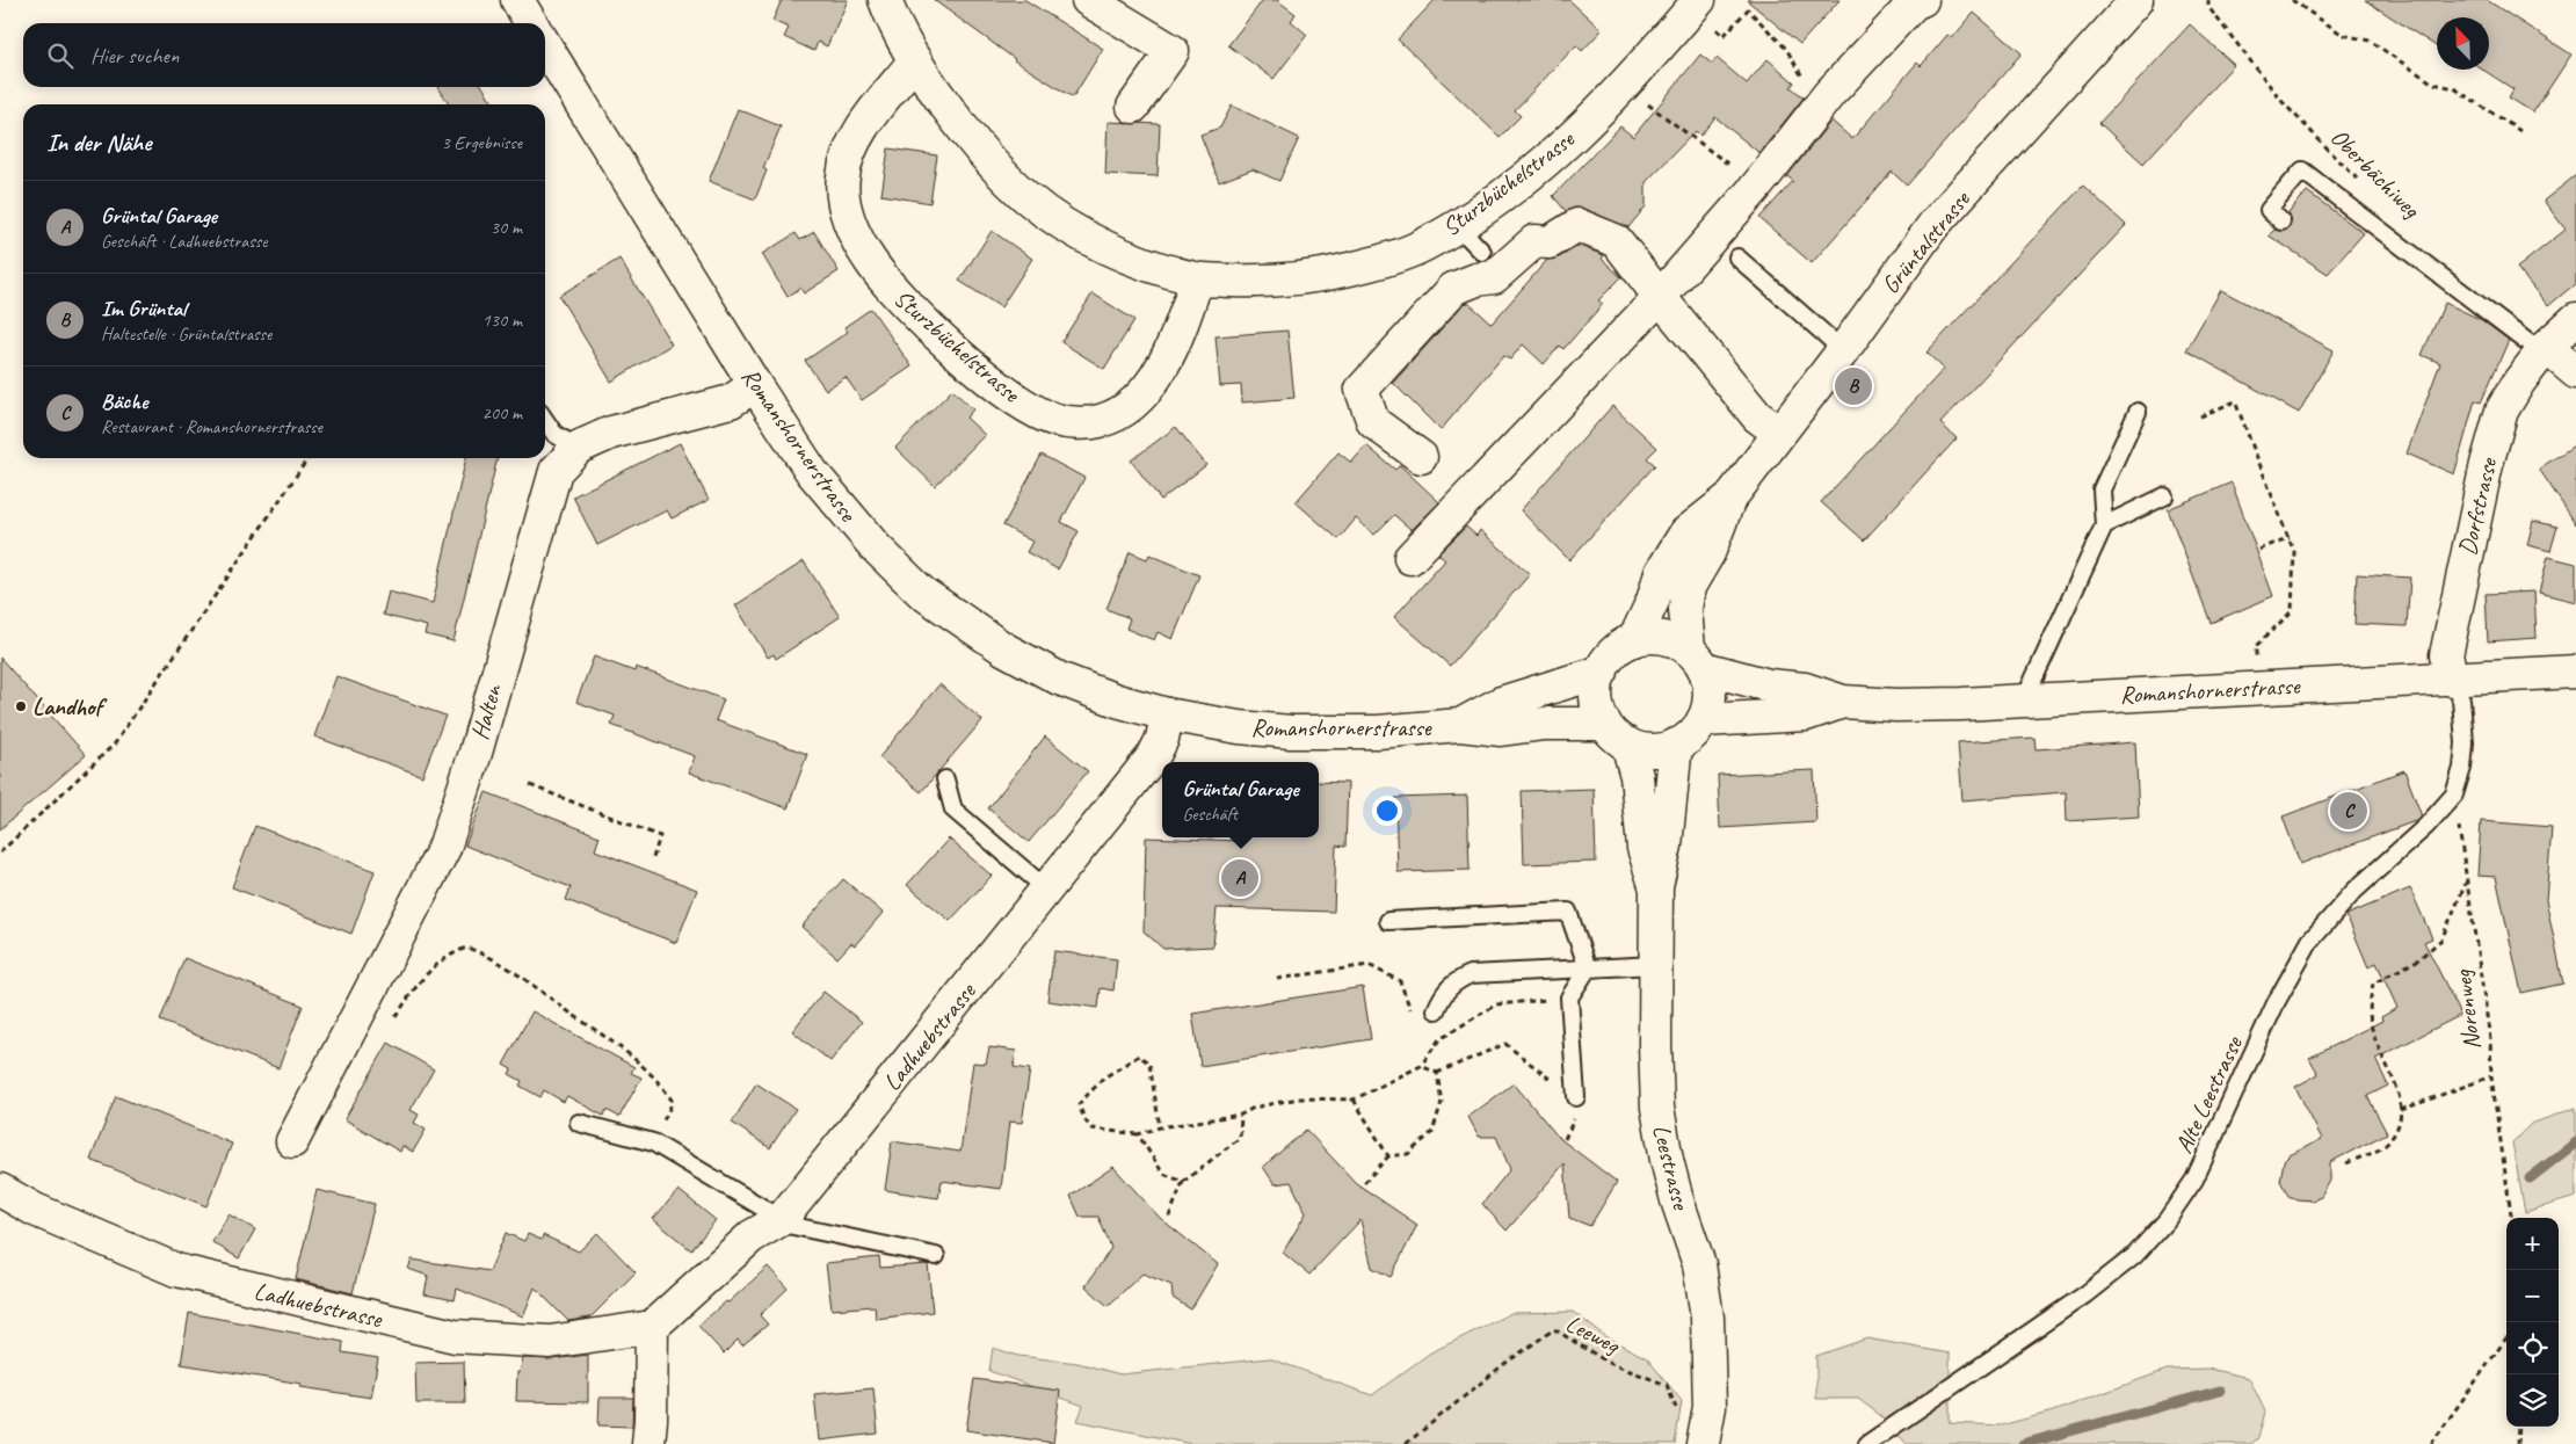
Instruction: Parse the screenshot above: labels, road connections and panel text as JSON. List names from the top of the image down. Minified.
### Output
{"streets":{"street":["Sturzbüchelstrasse","Grüntalstrasse","Romanshornerstrasse","Dorfstrasse","Halten","Ladhuebstrasse","Leestrasse"],"lane":["Alte Leestrasse"],"path":["Oberbächiweg","Norenweg","Leeweg"]},"crossings":[["Grüntalstrasse","Romanshornerstrasse"],["Grüntalstrasse","Leestrasse"],["Romanshornerstrasse","Dorfstrasse"],["Romanshornerstrasse","Halten"],["Romanshornerstrasse","Ladhuebstrasse"],["Romanshornerstrasse","Alte Leestrasse"],["Romanshornerstrasse","Leestrasse"],["Dorfstrasse","Alte Leestrasse"],["Norenweg","Alte Leestrasse"]],"places":["Landhof"],"north":"top left","page":{"search":"Hier suchen","heading":["In der Nähe","3 Ergebnisse"],"list":[{"mark":"A","name":"Grüntal Garage","note":"Geschäft · Ladhuebstrasse","value":"30 m"},{"mark":"B","name":"Im Grüntal","note":"Haltestelle · Grüntalstrasse","value":"130 m"},{"mark":"C","name":"Bäche","note":"Restaurant · Romanshornerstrasse","value":"200 m"}],"pins":["B","C","A"],"popup":["Grüntal Garage","Geschäft"],"map_buttons":["+","−"]}}
